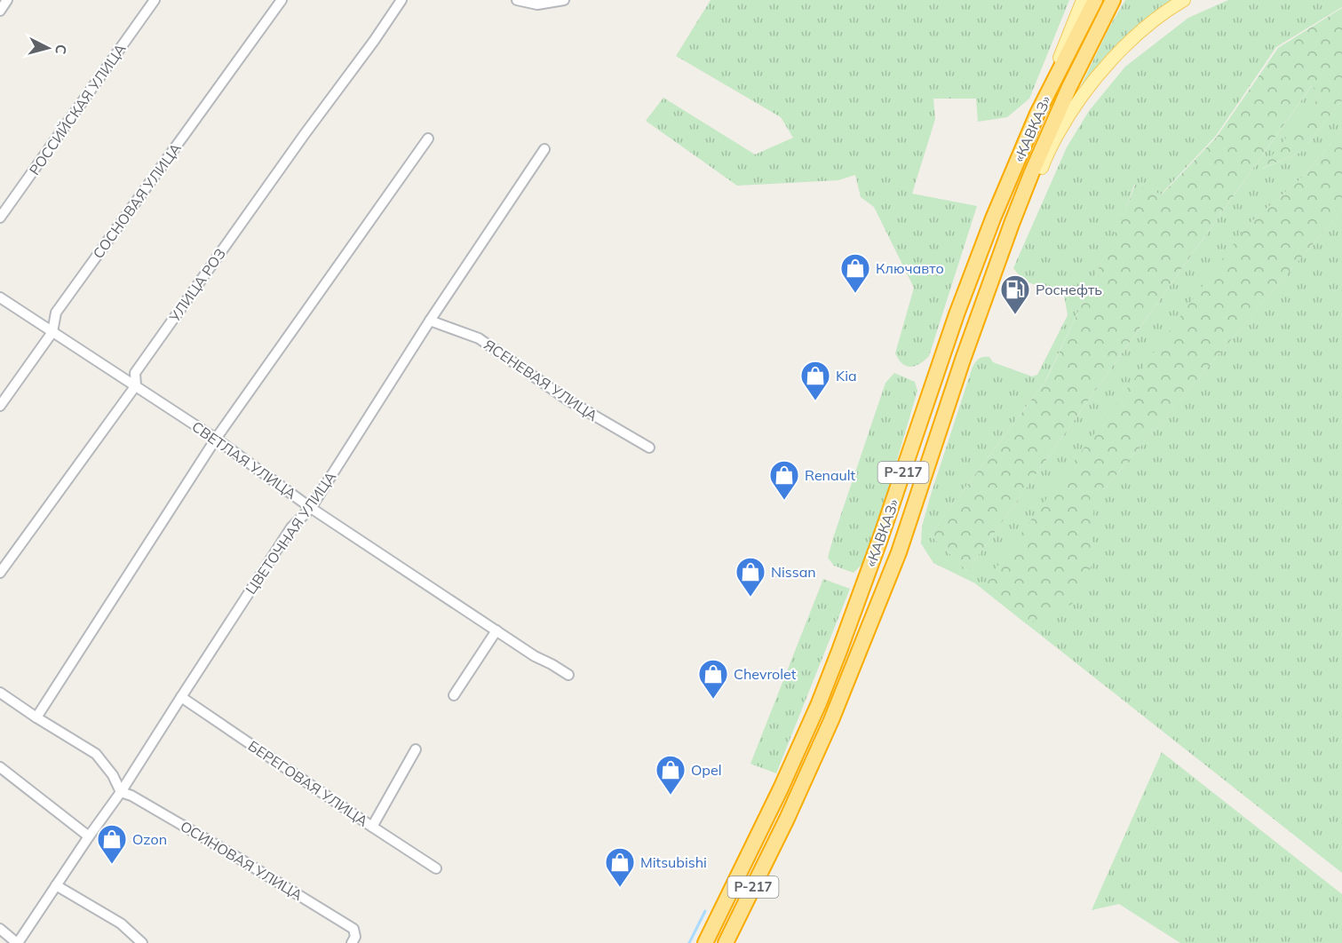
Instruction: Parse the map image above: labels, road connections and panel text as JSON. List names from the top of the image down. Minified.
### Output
{"streets":{"highway":["«КАВКАЗ»","Р-217"],"street":["РОССИЙСКАЯ УЛИЦА","СОСНОВАЯ УЛИЦА","УЛИЦА РОЗ","ЯСЕНЕВАЯ УЛИЦА","СВЕТЛАЯ УЛИЦА","ЦВЕТОЧНАЯ УЛИЦА","БЕРЕГОВАЯ УЛИЦА","ОСИНОВАЯ УЛИЦА"]},"crossings":[["СОСНОВАЯ УЛИЦА","СВЕТЛАЯ УЛИЦА"],["УЛИЦА РОЗ","СВЕТЛАЯ УЛИЦА"],["ЯСЕНЕВАЯ УЛИЦА","ЦВЕТОЧНАЯ УЛИЦА"],["СВЕТЛАЯ УЛИЦА","ЦВЕТОЧНАЯ УЛИЦА"],["ЦВЕТОЧНАЯ УЛИЦА","БЕРЕГОВАЯ УЛИЦА"],["ЦВЕТОЧНАЯ УЛИЦА","ОСИНОВАЯ УЛИЦА"]],"places":{"shop":["Ключавто","Kia","Renault","Nissan","Chevrolet","Opel","Ozon","Mitsubishi"],"fuel station":["Роснефть"]},"north":"right"}
